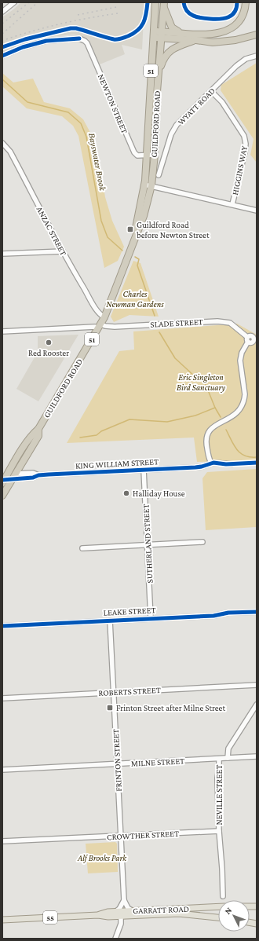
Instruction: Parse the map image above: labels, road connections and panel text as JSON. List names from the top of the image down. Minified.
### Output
{"streets":{"highway":["51","GUILDFORD ROAD"],"main road":["KING WILLIAM STREET","GARRATT ROAD","55"],"street":["NEWTON STREET","WYATT ROAD","HIGGINS WAY","ANZAC STREET","SLADE STREET","SUTHERLAND STREET","LEAKE STREET","ROBERTS STREET","FRINTON STREET","MILNE STREET","NEVILLE STREET","CROWTHER STREET"]},"crossings":[["NEWTON STREET","GUILDFORD ROAD"],["WYATT ROAD","HIGGINS WAY"],["GUILDFORD ROAD","ANZAC STREET"],["GUILDFORD ROAD","SLADE STREET"],["GUILDFORD ROAD","KING WILLIAM STREET"],["KING WILLIAM STREET","SUTHERLAND STREET"],["SUTHERLAND STREET","LEAKE STREET"],["LEAKE STREET","FRINTON STREET"],["ROBERTS STREET","FRINTON STREET"],["FRINTON STREET","MILNE STREET"],["FRINTON STREET","CROWTHER STREET"],["MILNE STREET","NEVILLE STREET"],["NEVILLE STREET","CROWTHER STREET"]],"water":["Bayswater Brook"],"parks":["Charles Newman Gardens","Eric Singleton Bird Sanctuary","Alf Brooks Park"],"places":{"transit":["Guildford Road before Newton Street","Frinton Street after Milne Street"],"other":["Red Rooster","Halliday House"]},"north":"top left"}
